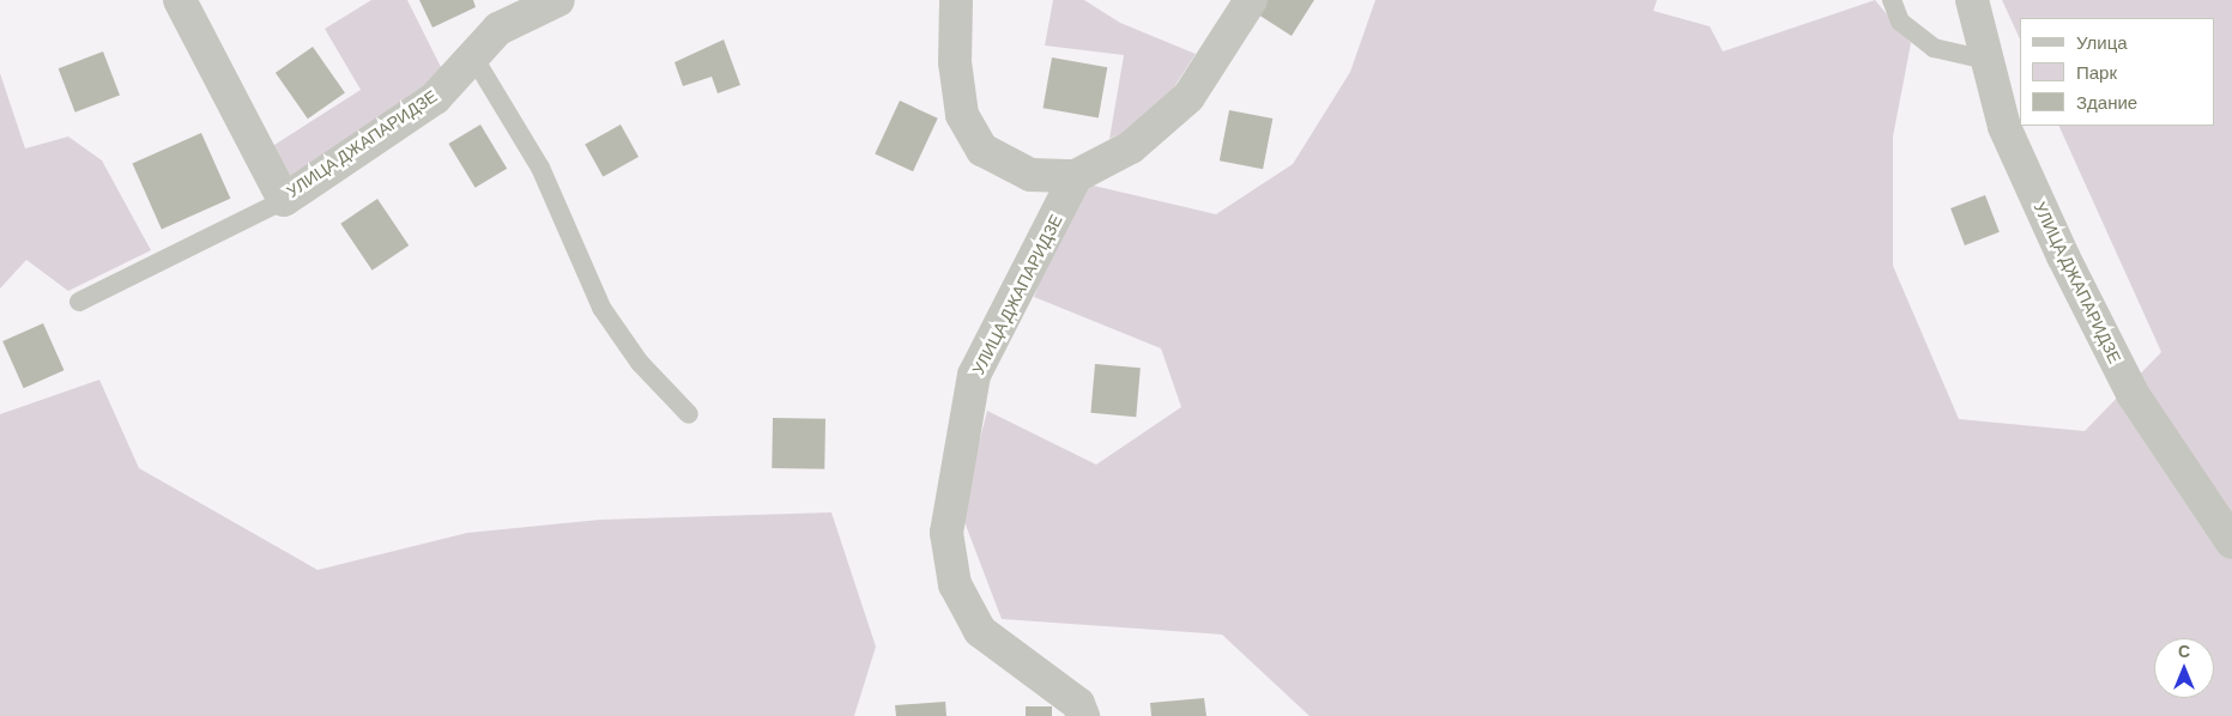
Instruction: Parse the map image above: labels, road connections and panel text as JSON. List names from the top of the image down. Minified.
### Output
{"streets":{"street":["УЛИЦА ДЖАПАРИДЗЕ"]},"legend":["Улица","Парк","Здание"],"north":"top"}
